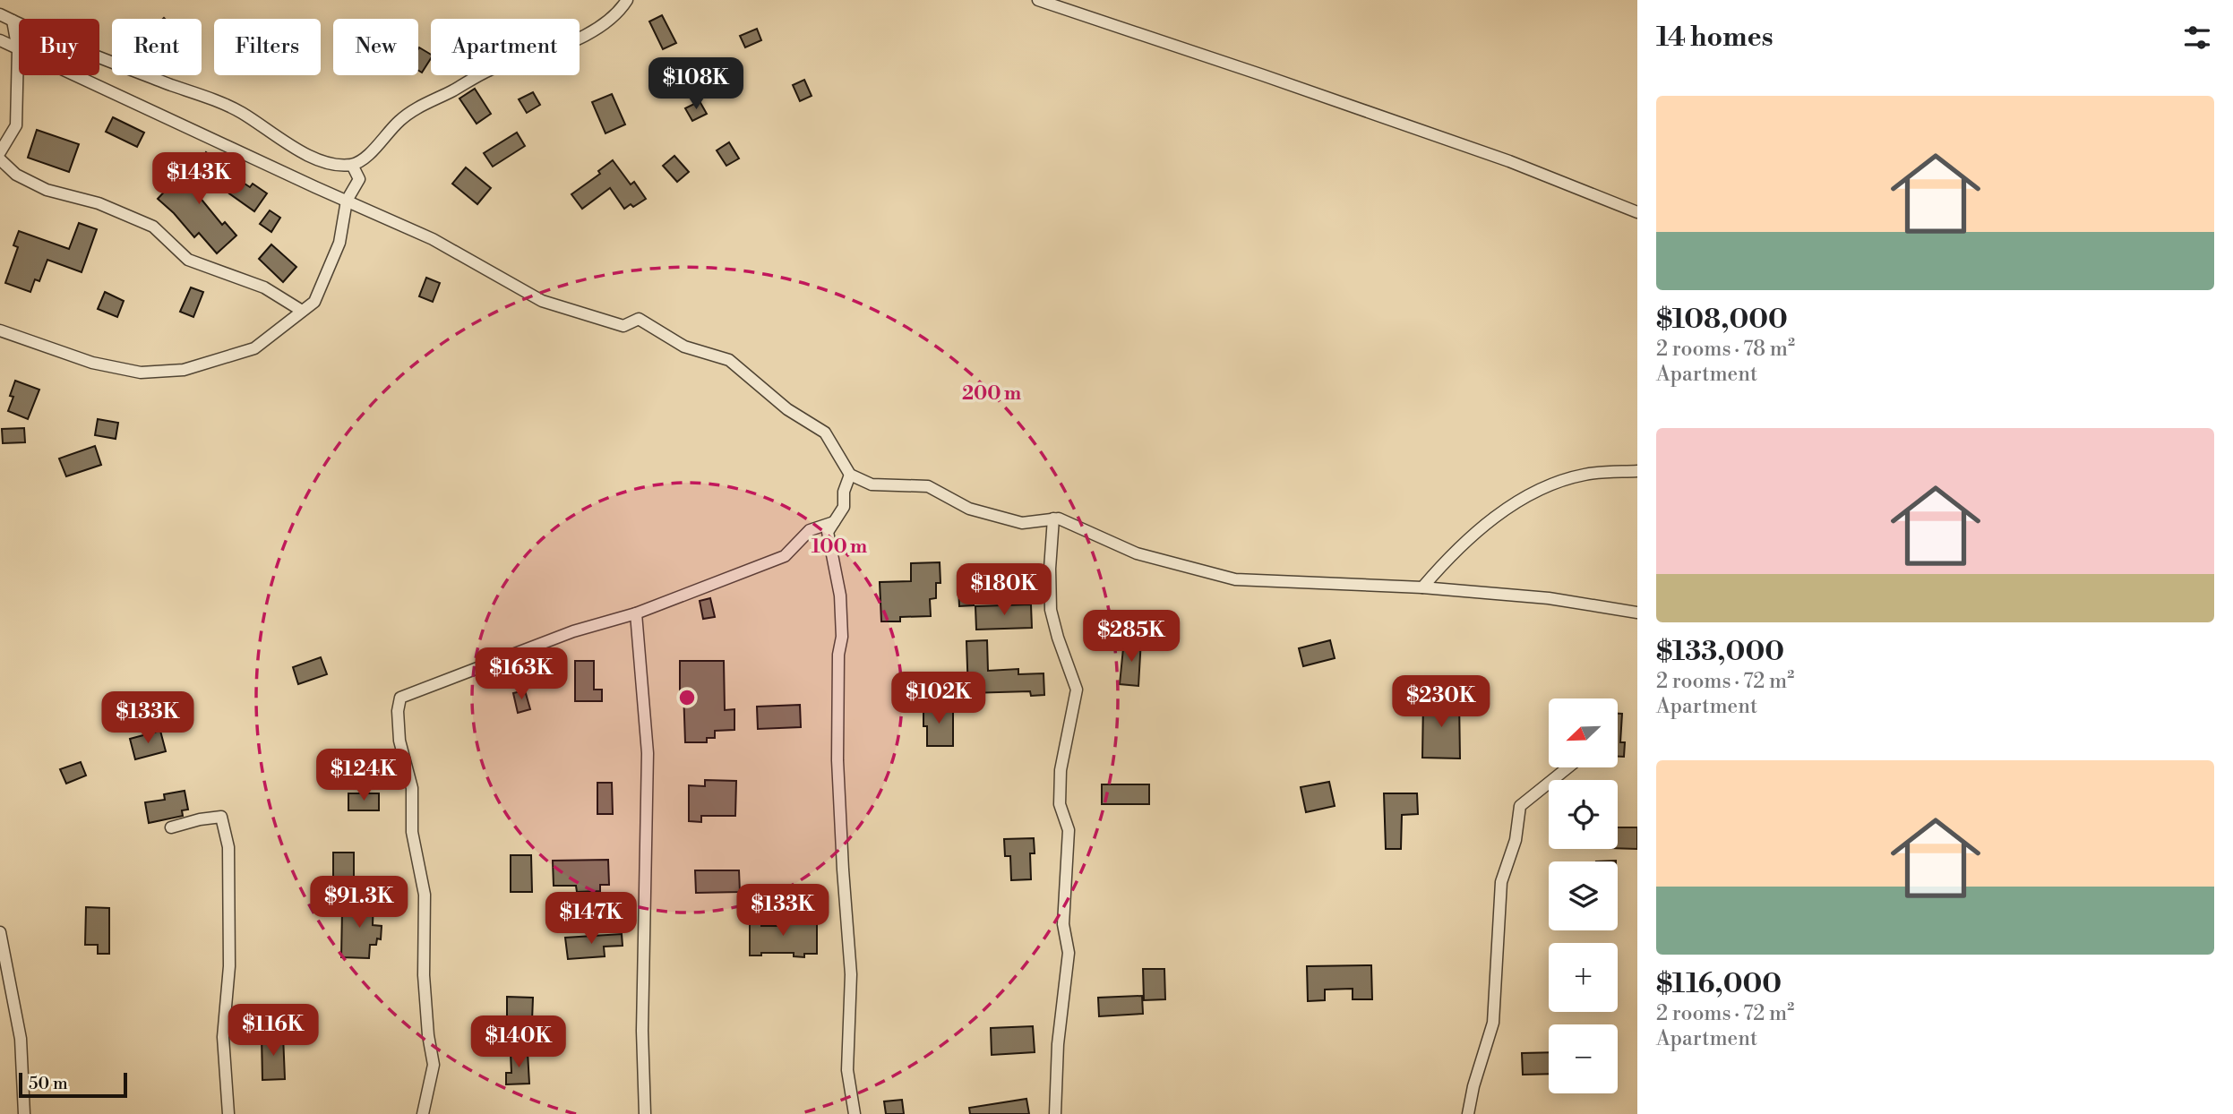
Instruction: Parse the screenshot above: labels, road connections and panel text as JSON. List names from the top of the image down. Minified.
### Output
{"scale_bar":"50 m","north":"bottom left","page":{"heading":"14 homes","chip":["Buy","Rent","Filters","New","Apartment"],"price":["$108K","$143K","$180K","$285K","$163K","$102K","$230K","$133K","$124K","$91.3K","$133K","$147K","$116K","$140K"],"list":[{"name":"$108,000","note":"2 rooms · 78 m² · Apartment"},{"name":"$133,000","note":"2 rooms · 72 m² · Apartment"},{"name":"$116,000","note":"2 rooms · 72 m² · Apartment"}],"map_buttons":["+","−"],"scale":"50 m"},"rings":["200 m","100 m"]}
